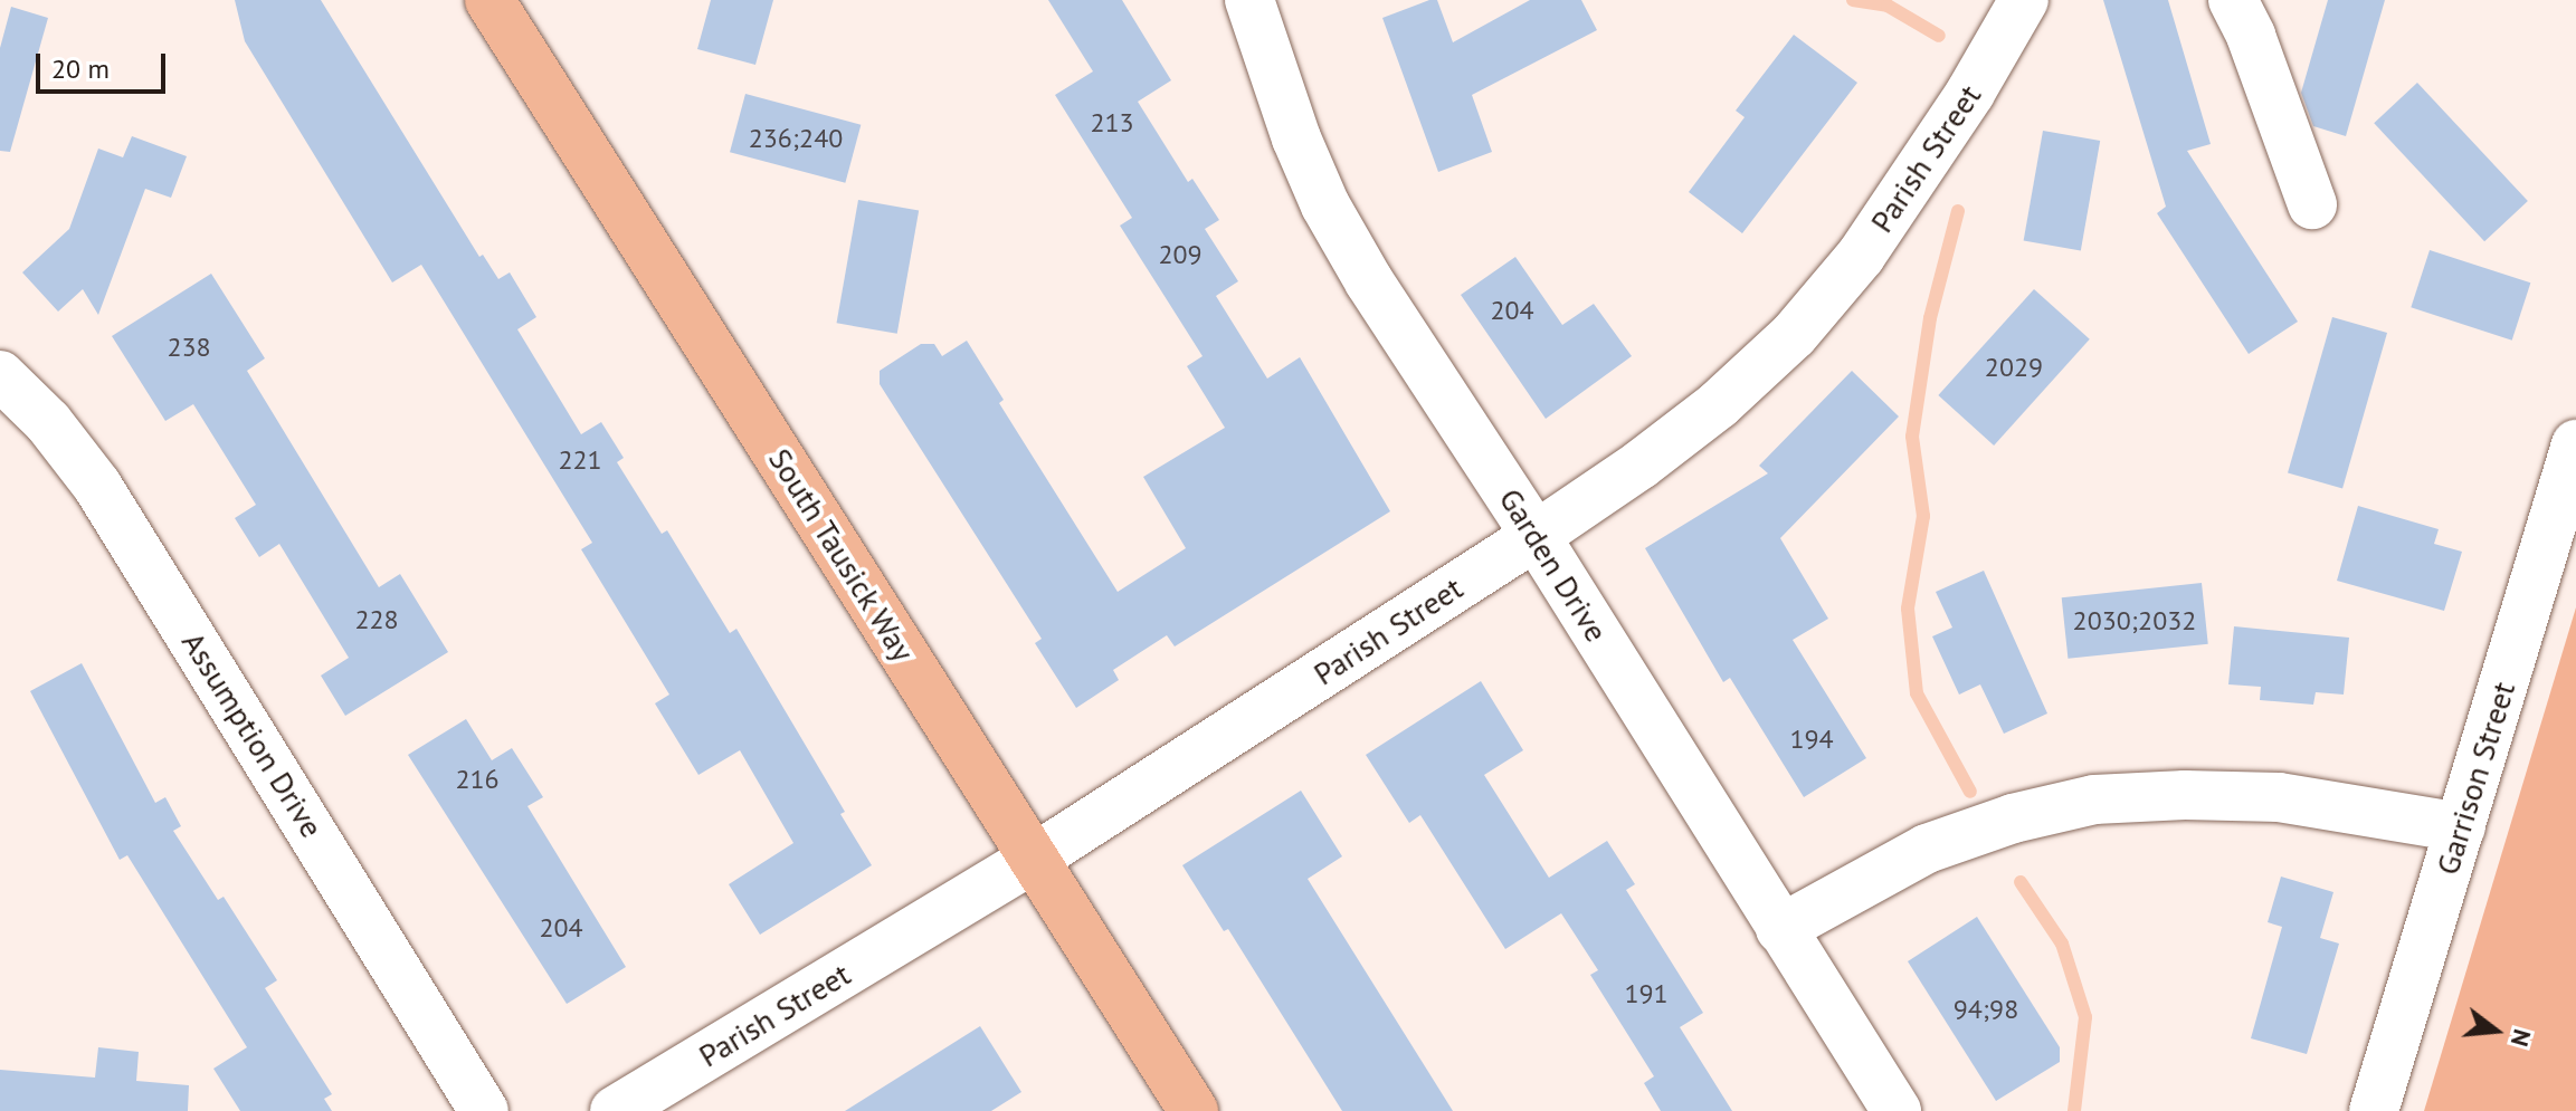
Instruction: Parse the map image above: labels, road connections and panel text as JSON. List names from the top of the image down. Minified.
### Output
{"streets":{"main road":["South Tausick Way"],"street":["Parish Street","Garden Drive","Assumption Drive","Garrison Street"]},"crossings":[["Parish Street","South Tausick Way"],["Parish Street","Garden Drive"]],"house_numbers":["213","236;240","209","204","238","2029","221","228","2030;2032","194","216","204","191","94;98"],"scale_bar":"20 m","north":"right"}
